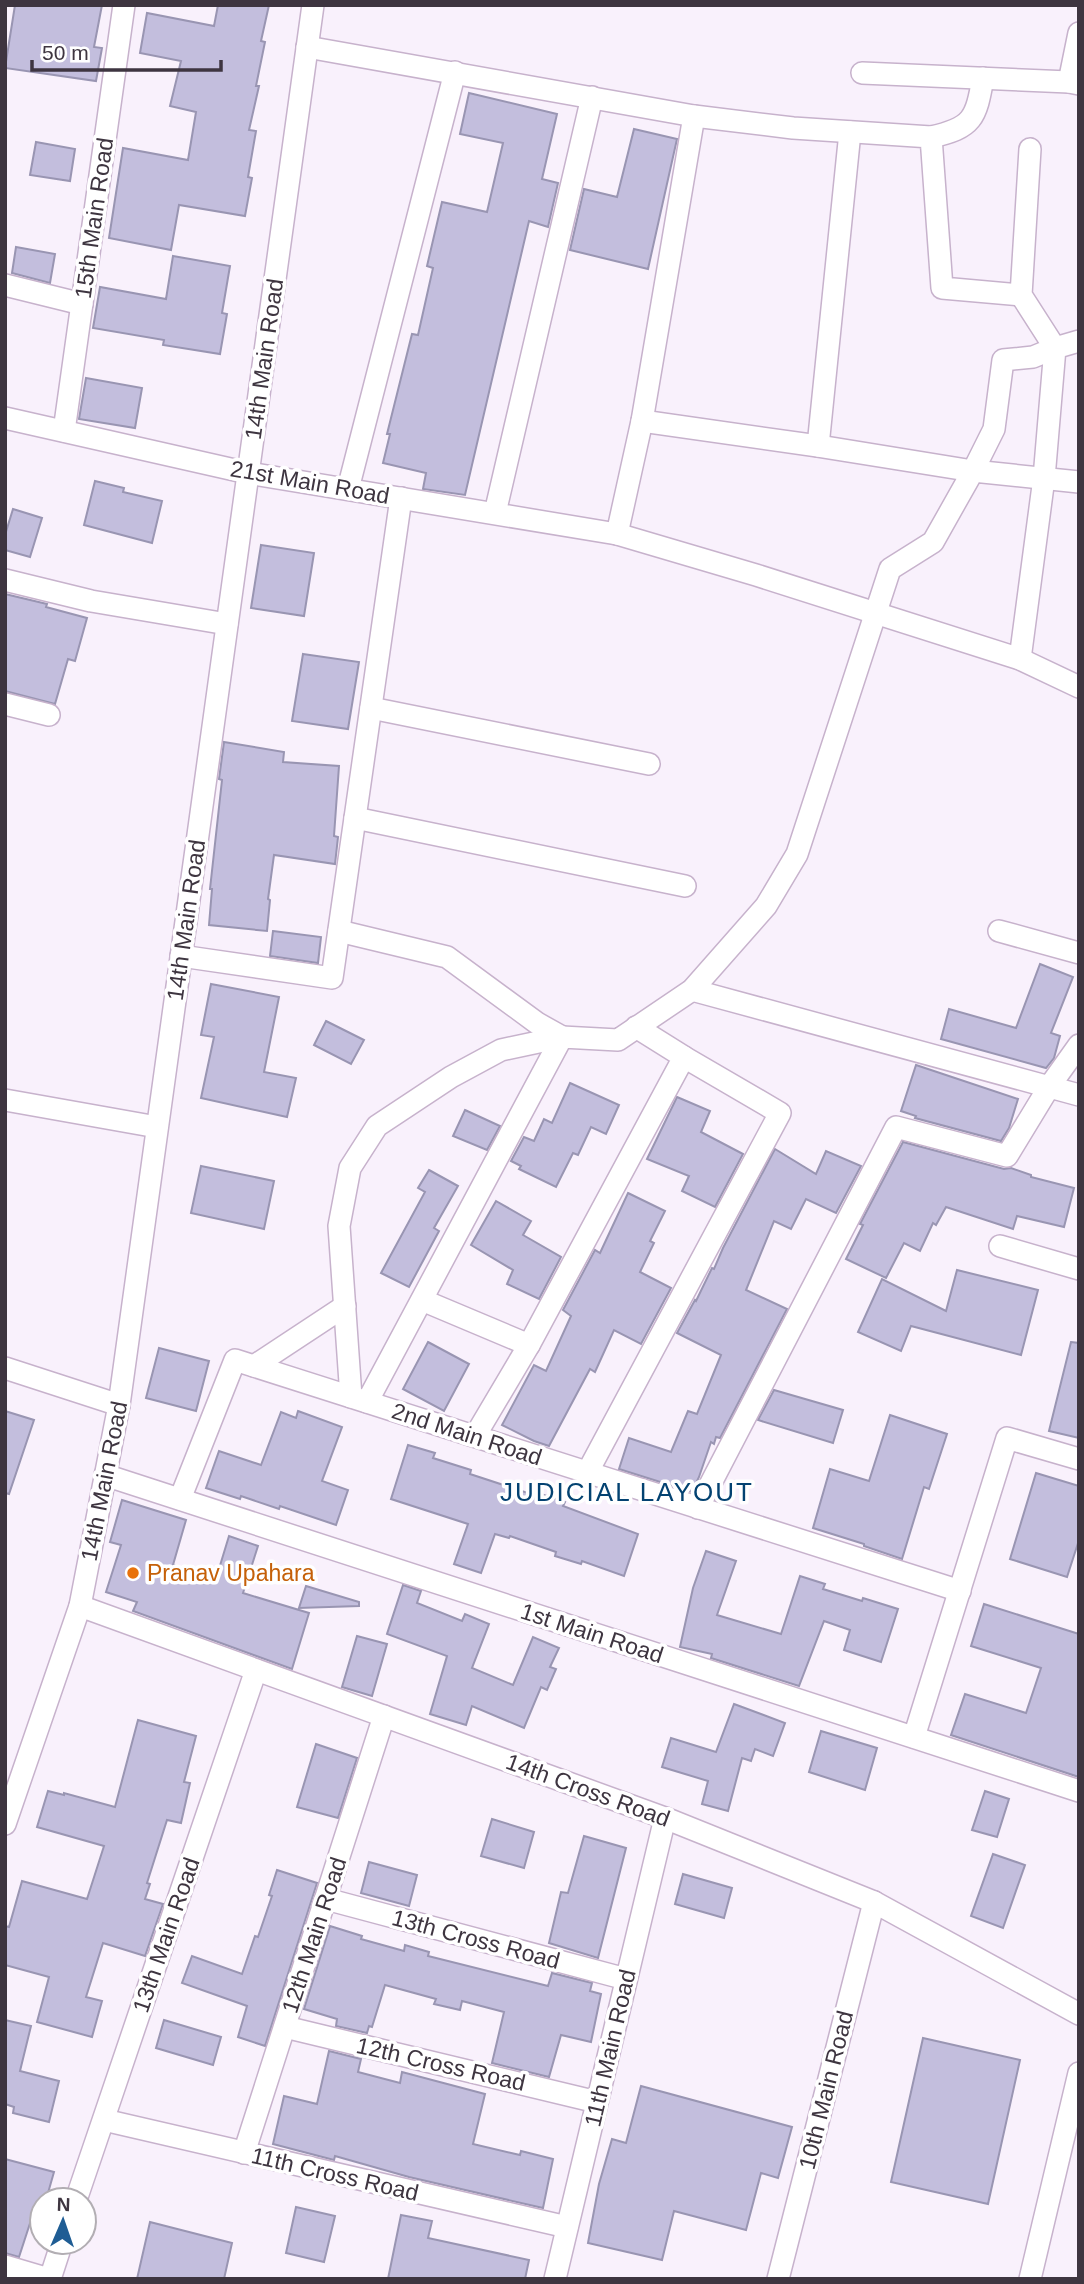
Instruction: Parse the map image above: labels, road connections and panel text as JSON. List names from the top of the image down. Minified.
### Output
{"streets":{"street":["15th Main Road","14th Main Road","21st Main Road","2nd Main Road","1st Main Road","14th Cross Road","13th Main Road","12th Main Road","13th Cross Road","11th Main Road","12th Cross Road","10th Main Road","11th Cross Road"]},"crossings":[["15th Main Road","21st Main Road"],["14th Main Road","21st Main Road"],["14th Main Road","1st Main Road"],["14th Main Road","14th Cross Road"],["14th Cross Road","13th Main Road"],["14th Cross Road","12th Main Road"],["14th Cross Road","11th Main Road"],["14th Cross Road","10th Main Road"],["13th Main Road","11th Cross Road"],["12th Main Road","13th Cross Road"],["12th Main Road","12th Cross Road"],["12th Main Road","11th Cross Road"],["13th Cross Road","11th Main Road"],["11th Main Road","12th Cross Road"],["11th Main Road","11th Cross Road"]],"districts":["JUDICIAL LAYOUT"],"places":["Pranav Upahara"],"scale_bar":"50 m","north":"top"}
